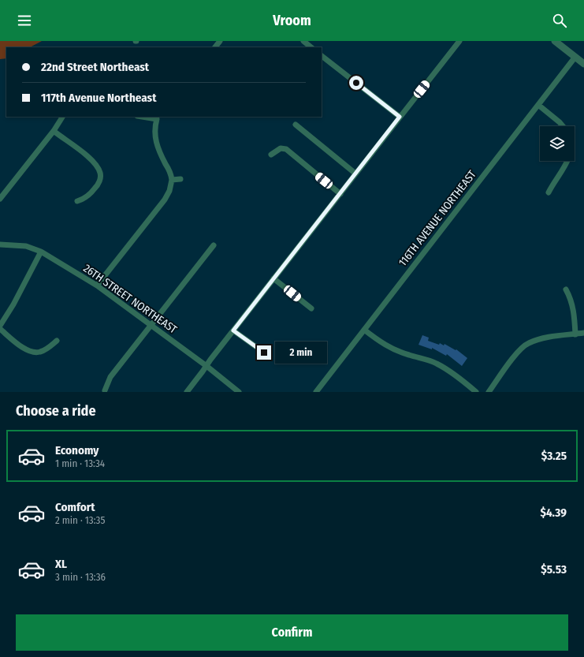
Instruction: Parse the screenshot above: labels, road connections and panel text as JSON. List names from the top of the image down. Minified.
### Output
{"streets":{"street":["116TH AVENUE NORTHEAST","26TH STREET NORTHEAST"]},"page":{"header":"Vroom","banner":["22nd Street Northeast","117th Avenue Northeast"],"bubble":"2 min","heading":"Choose a ride","list":[{"name":"Economy","note":"1 min · 13:34","value":"$3.25"},{"name":"Comfort","note":"2 min · 13:35","value":"$4.39"},{"name":"XL","note":"3 min · 13:36","value":"$5.53"}],"buttons":"Confirm"}}
